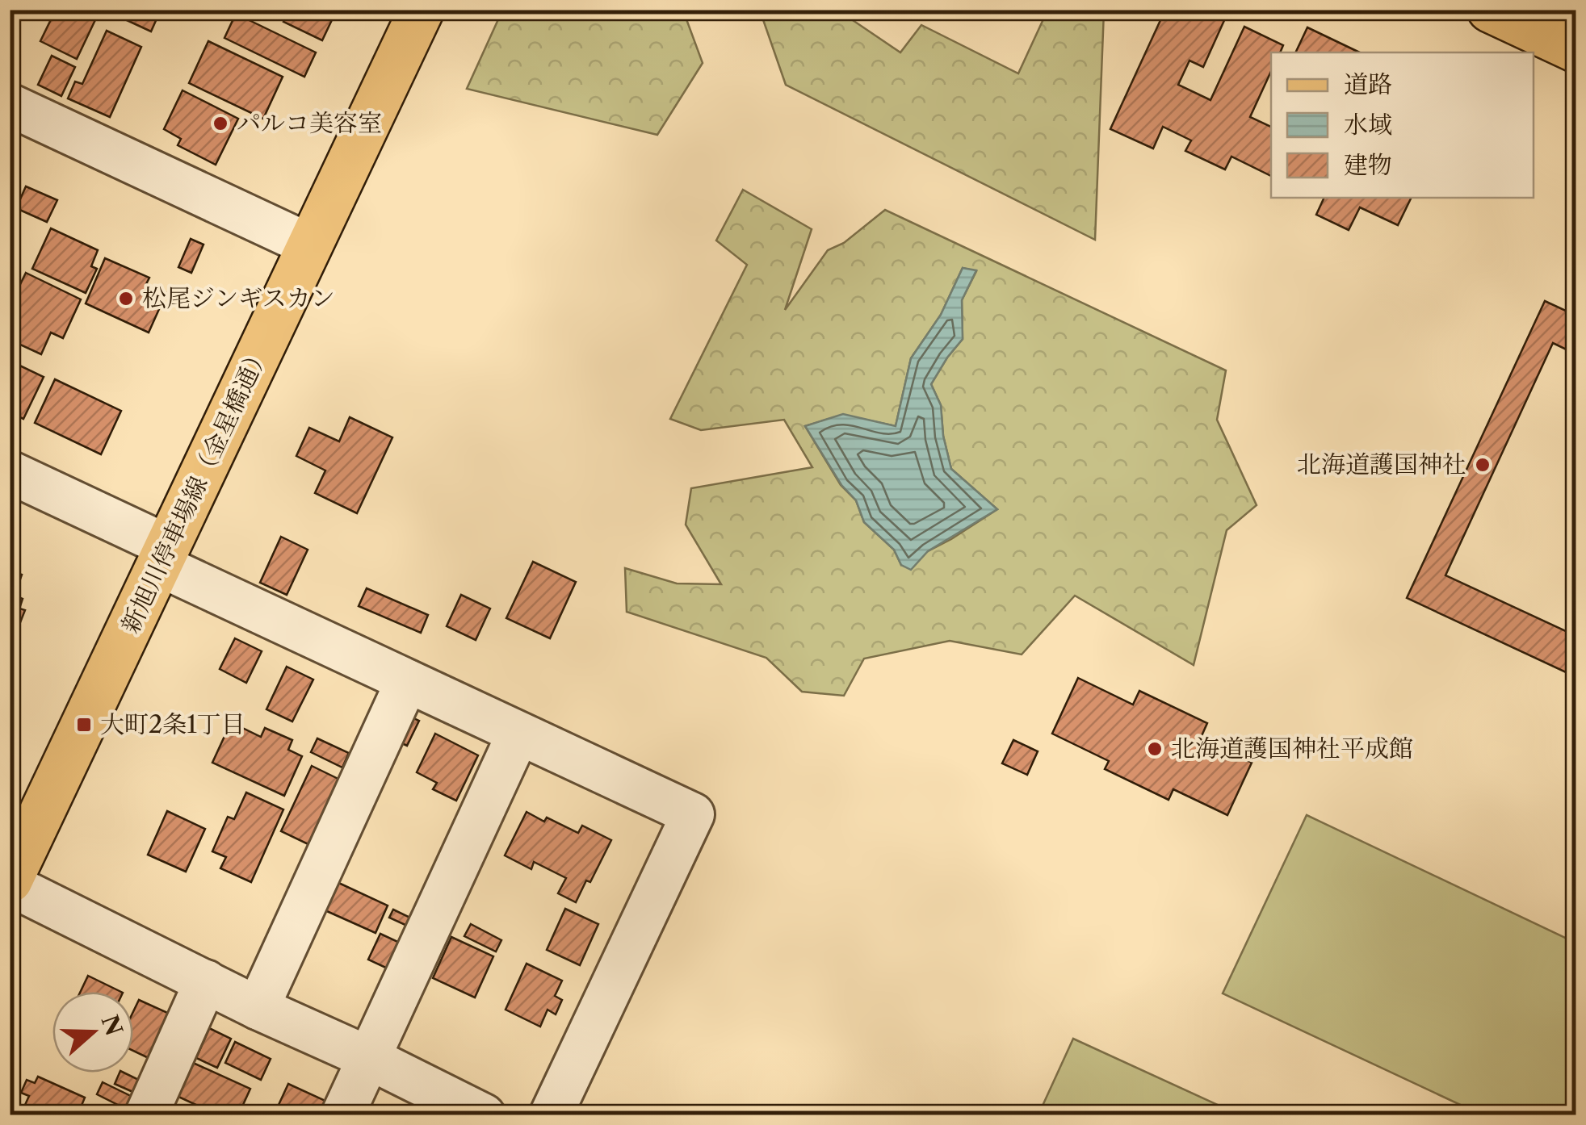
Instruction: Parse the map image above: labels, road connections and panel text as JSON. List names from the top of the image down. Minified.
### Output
{"streets":{"main road":["新旭川停車場線（金星橋通）"]},"places":{"other":["パルコ美容室","松尾ジンギスカン","北海道護国神社","北海道護国神社平成館"],"transit":["大町2条1丁目"]},"legend":["道路","水域","建物"],"north":"right"}
